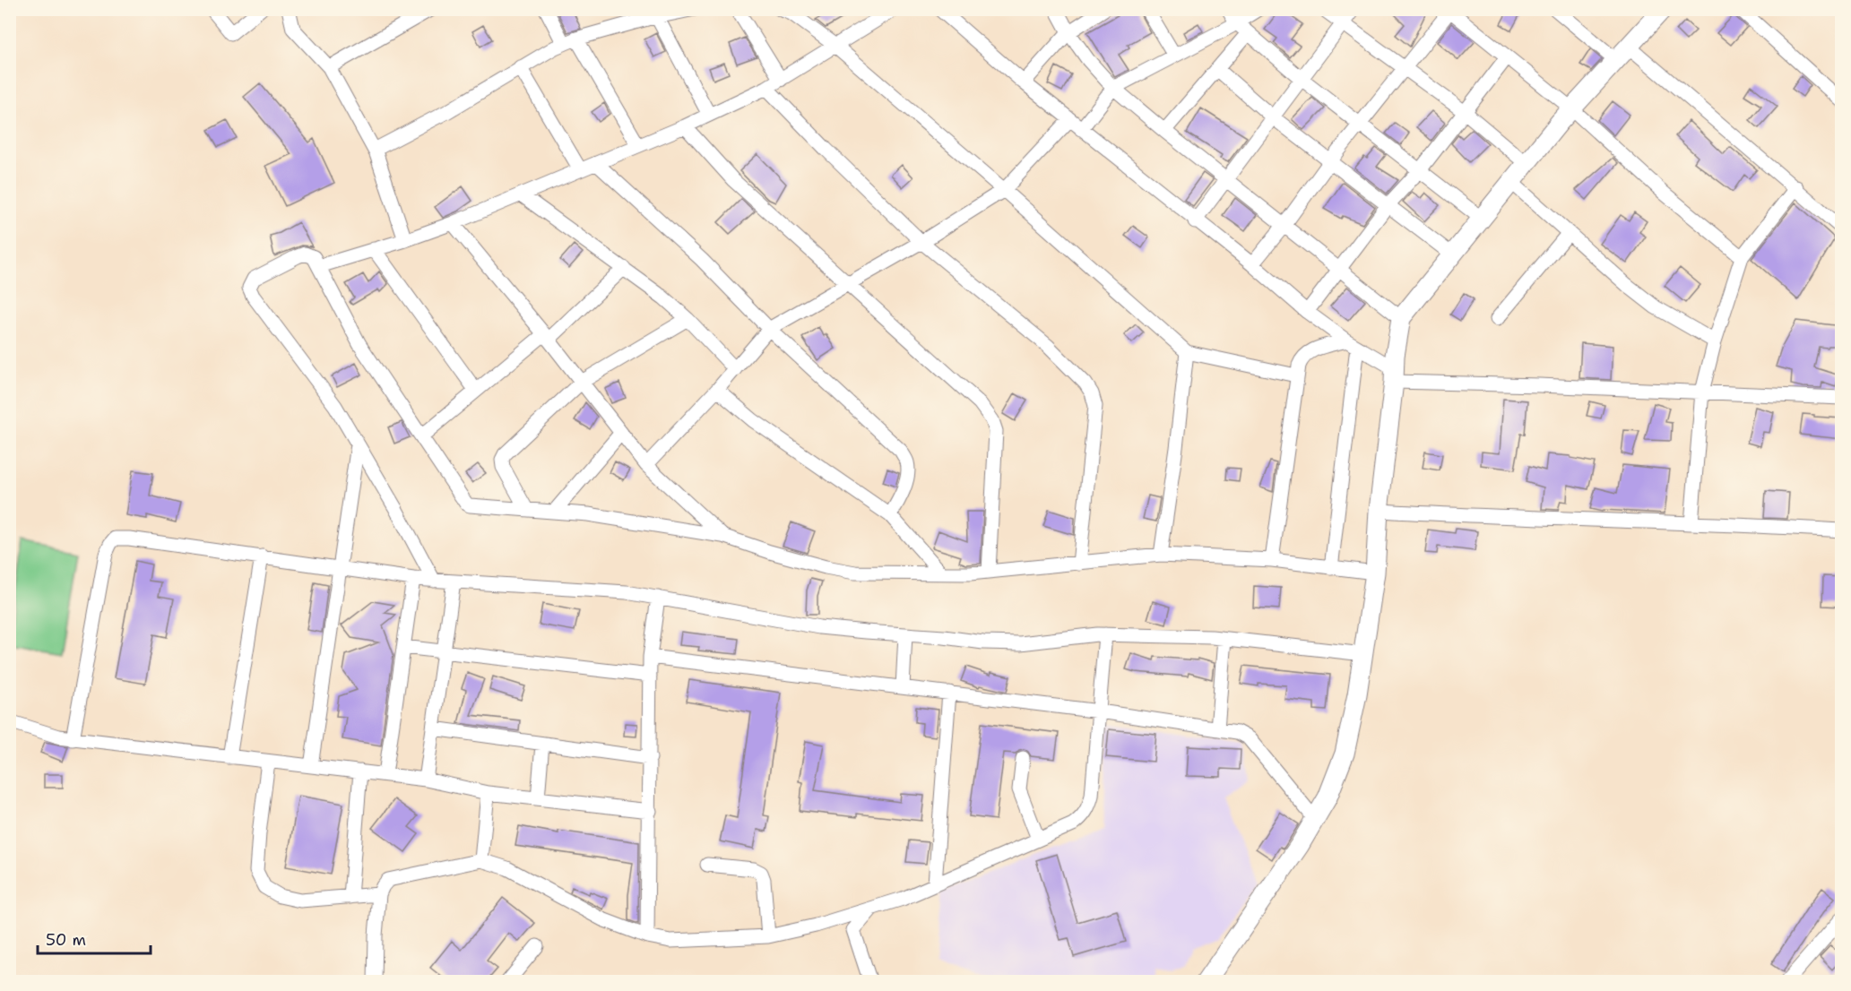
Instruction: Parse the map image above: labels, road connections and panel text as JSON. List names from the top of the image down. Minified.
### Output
{"scale_bar":"50 m"}
